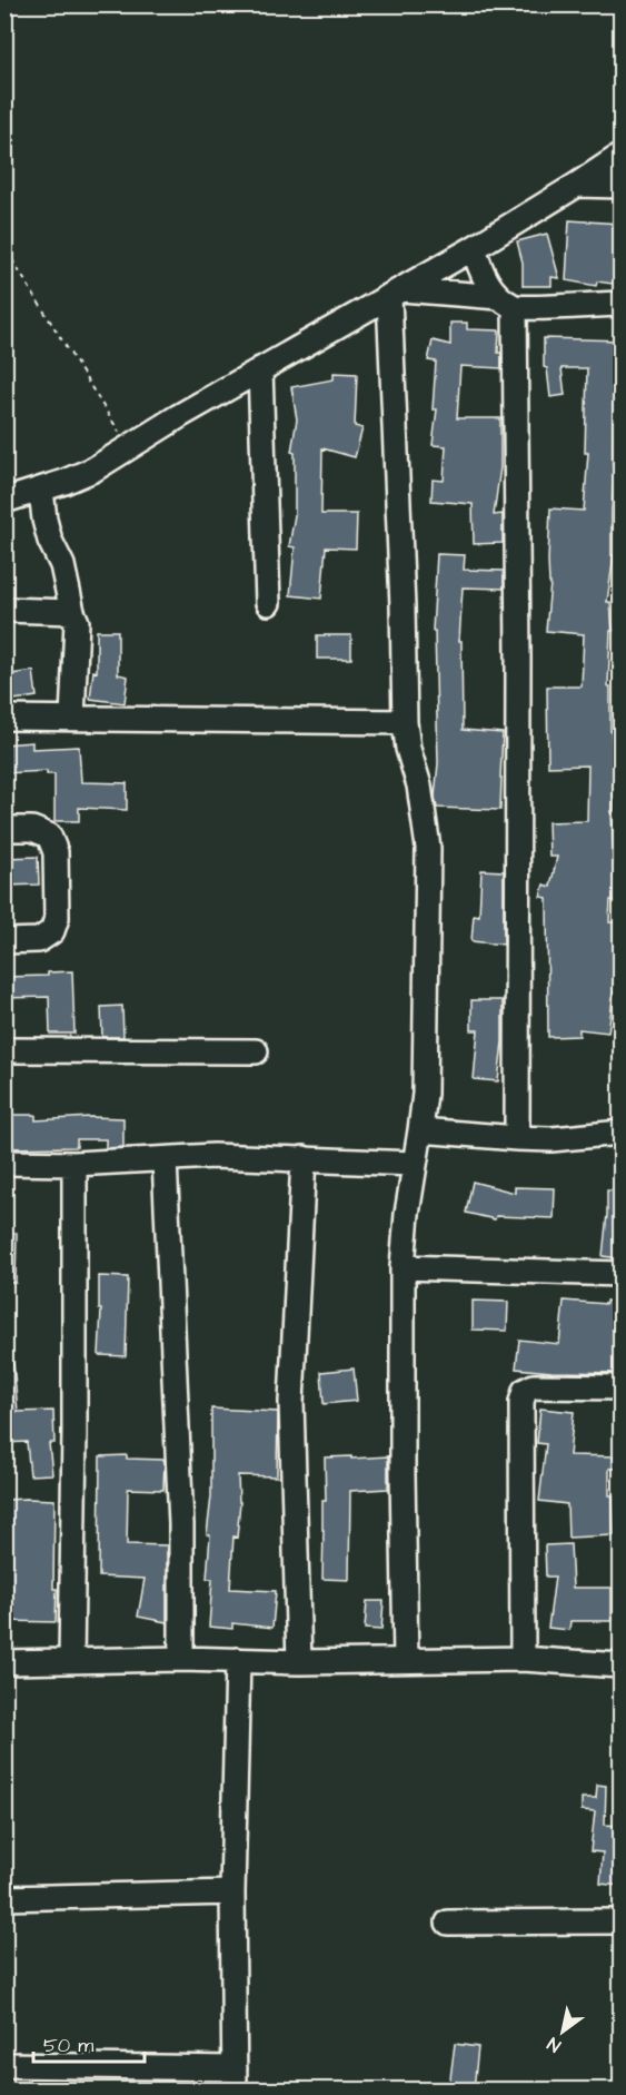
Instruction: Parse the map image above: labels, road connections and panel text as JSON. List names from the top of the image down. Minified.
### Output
{"scale_bar":"50 m","north":"bottom left"}
